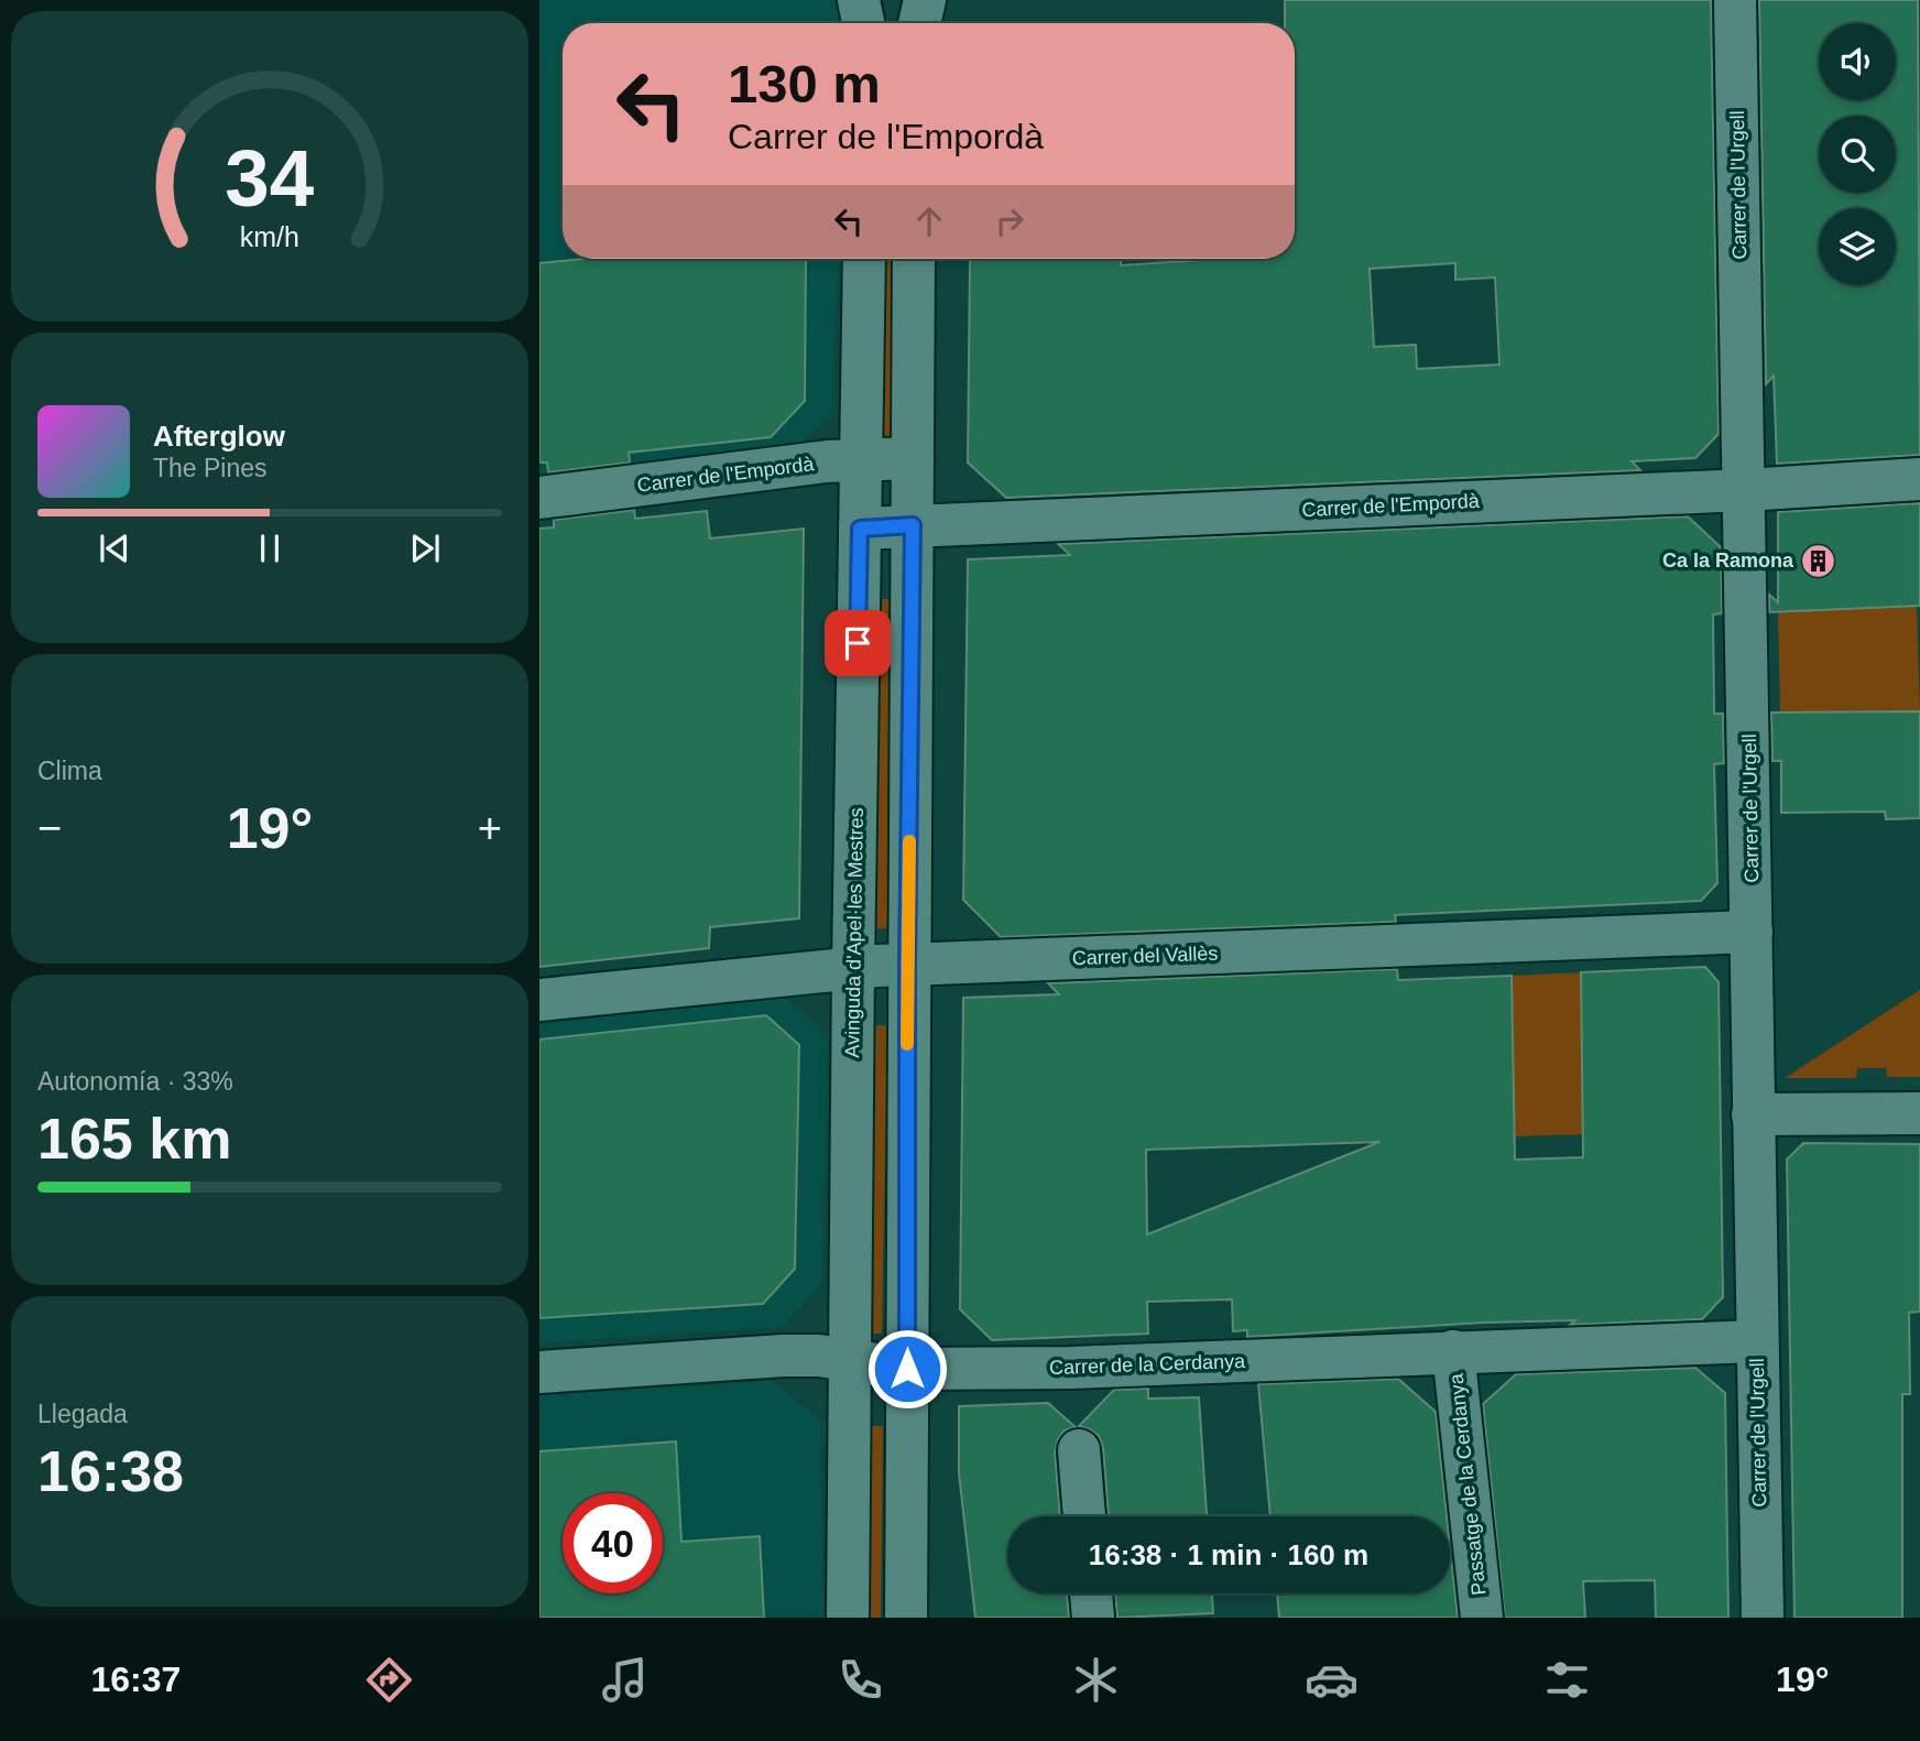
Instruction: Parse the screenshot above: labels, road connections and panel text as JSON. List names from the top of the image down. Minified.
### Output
{"streets":{"street":["Carrer de l'Urgell","Carrer de l'Empordà","Avinguda d'Apel·les Mestres","Carrer del Vallès","Carrer de la Cerdanya","Passatge de la Cerdanya"]},"crossings":[["Carrer de l'Urgell","Carrer de l'Empordà"],["Carrer de l'Urgell","Carrer del Vallès"],["Carrer de l'Urgell","Carrer de la Cerdanya"],["Carrer de l'Empordà","Avinguda d'Apel·les Mestres"],["Avinguda d'Apel·les Mestres","Carrer del Vallès"],["Avinguda d'Apel·les Mestres","Carrer de la Cerdanya"],["Carrer de la Cerdanya","Passatge de la Cerdanya"]],"places":{"building":["Ca la Ramona"]},"page":{"turn":["130 m","Carrer de l'Empordà"],"song":["Afterglow","The Pines"],"tile":["Clima",["Autonomía · 33%","165 km"],["Llegada","16:38"]],"heat":["−","19°","+"],"limit":"40","trip":"16:38 · 1 min · 160 m","tabs":["16:37","19°"],"gauge":["34","km/h"]}}
